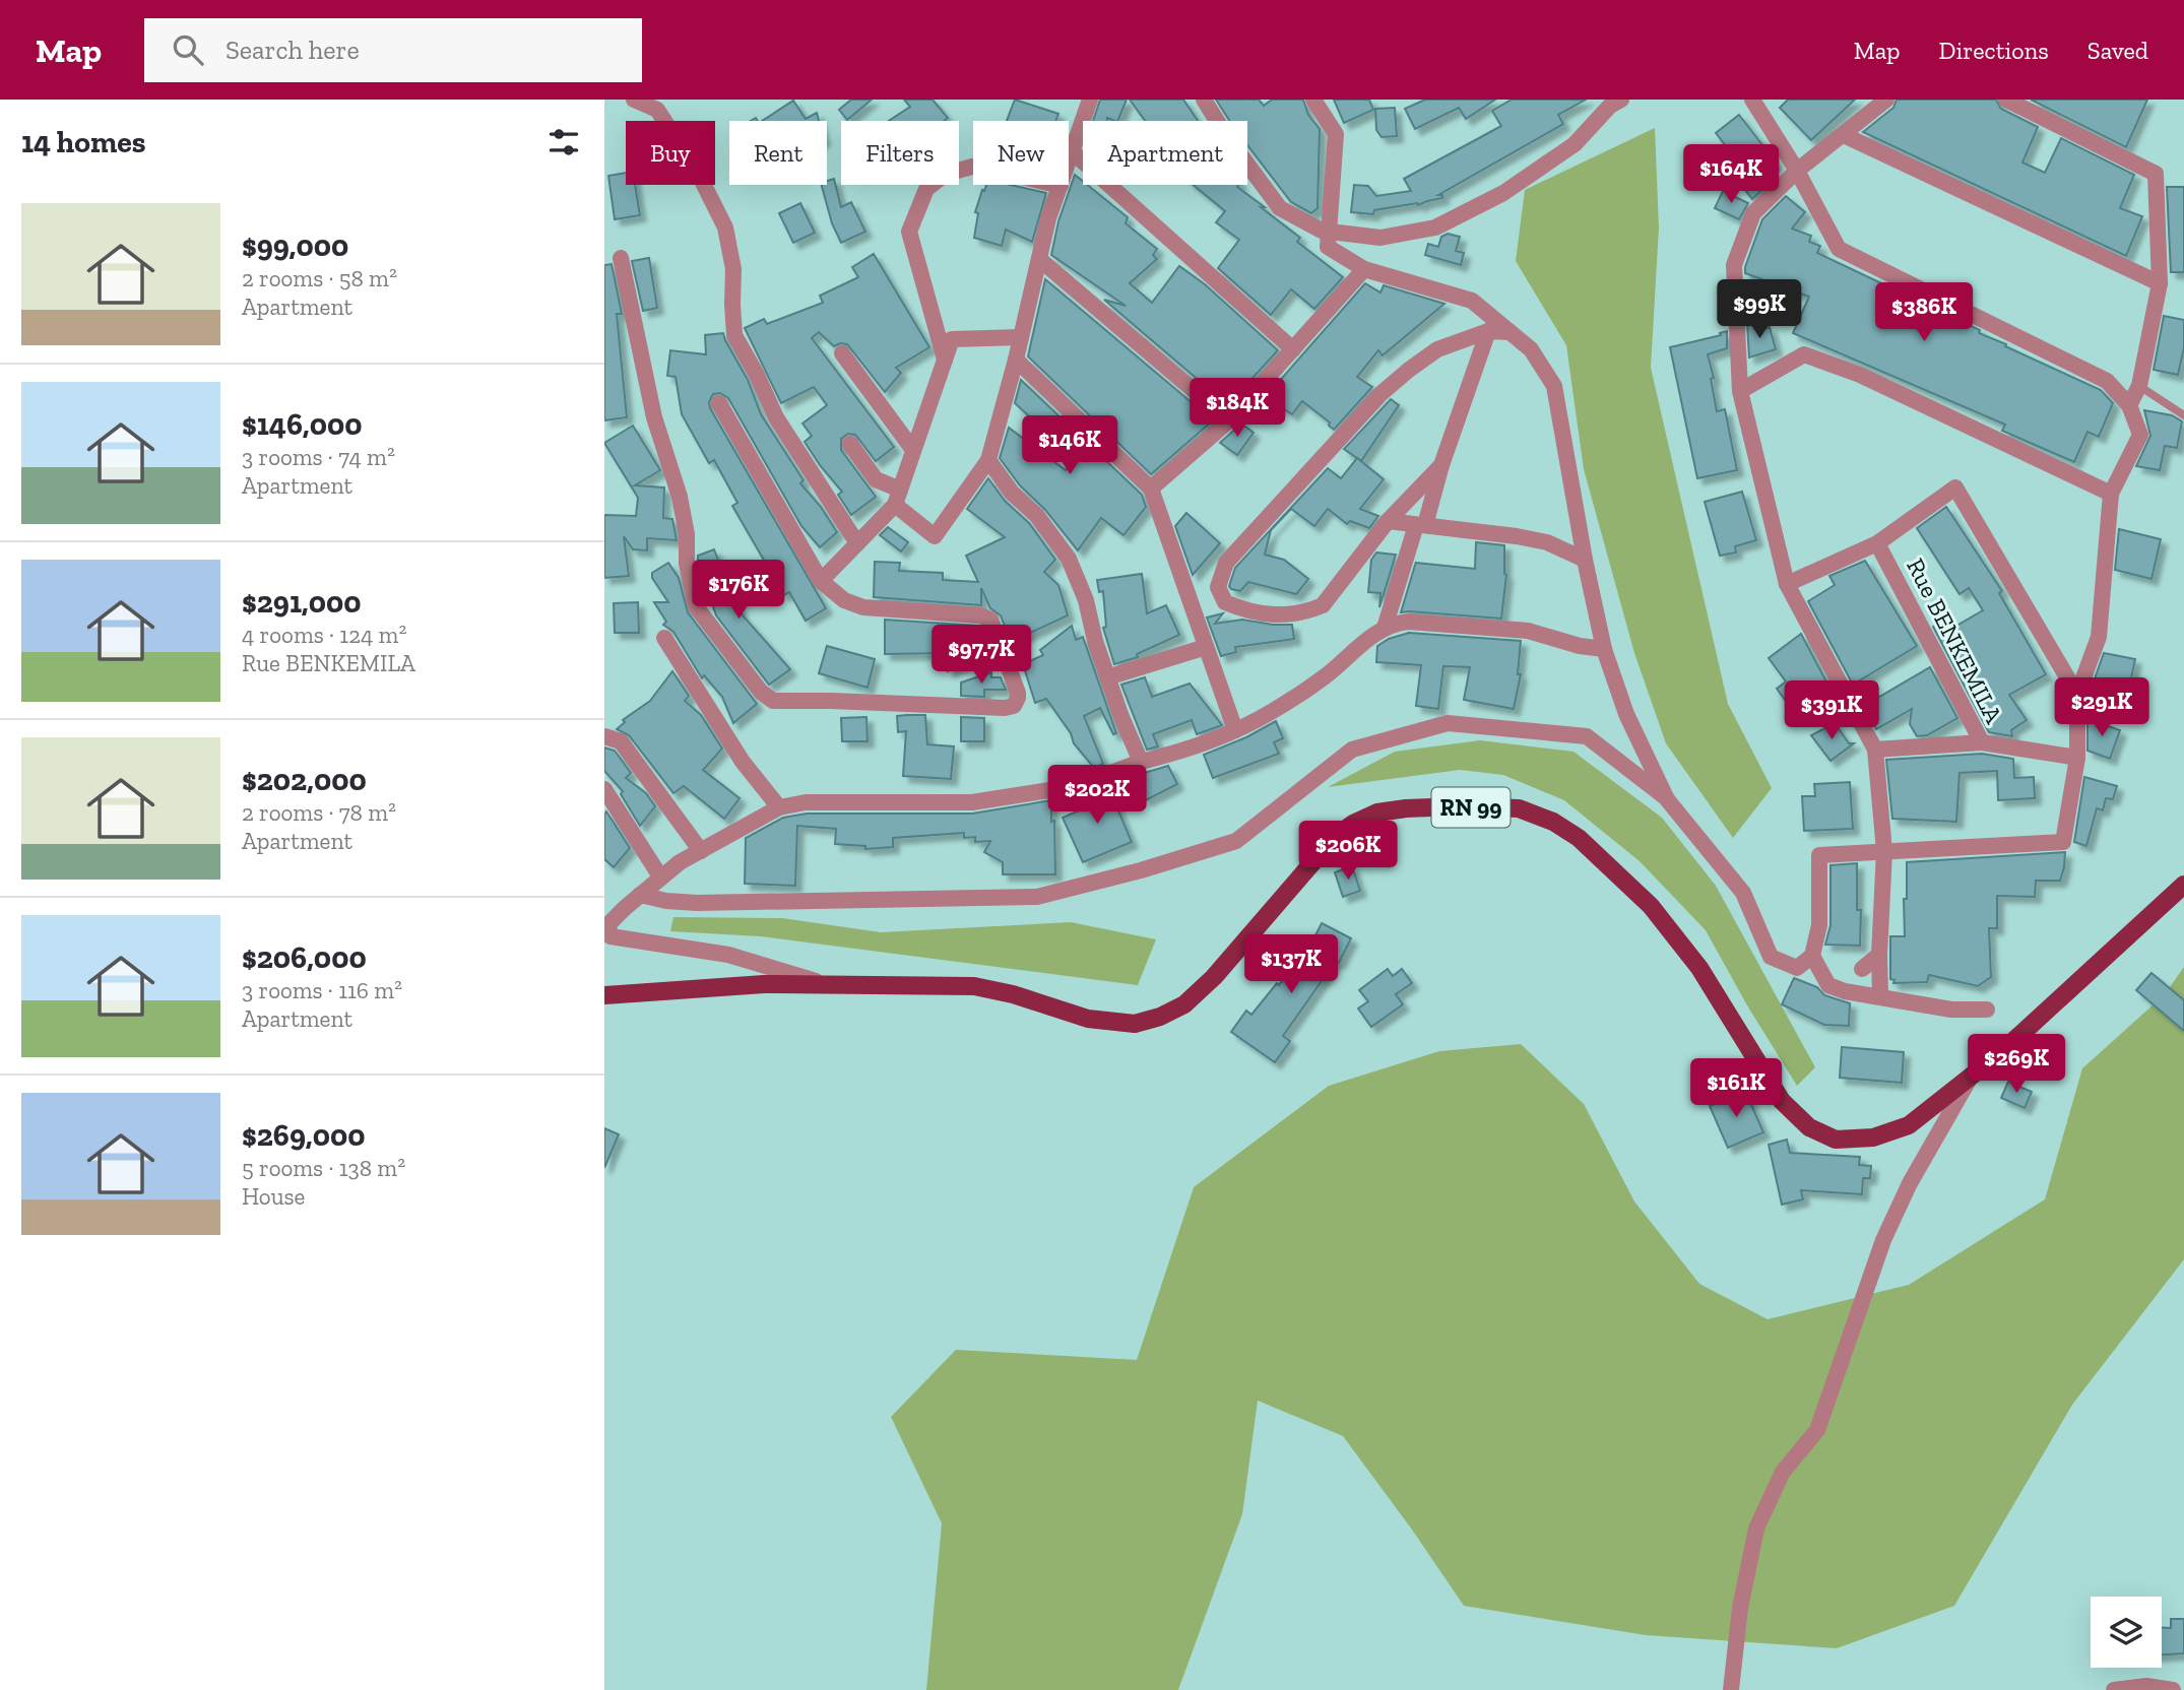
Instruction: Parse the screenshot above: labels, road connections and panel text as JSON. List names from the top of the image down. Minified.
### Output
{"streets":{"main road":["RN 99"],"street":["Rue BENKEMILA"]},"page":{"header":"Map","search":"Search here","nav":["Map","Directions","Saved"],"heading":"14 homes","chip":["Buy","Rent","Filters","New","Apartment"],"price":["$164K","$99K","$386K","$184K","$146K","$176K","$97.7K","$291K","$391K","$202K","$206K","$137K","$269K","$161K"],"list":[{"name":"$99,000","note":"2 rooms · 58 m² · Apartment"},{"name":"$146,000","note":"3 rooms · 74 m² · Apartment"},{"name":"$291,000","note":"4 rooms · 124 m² · Rue BENKEMILA"},{"name":"$202,000","note":"2 rooms · 78 m² · Apartment"},{"name":"$206,000","note":"3 rooms · 116 m² · Apartment"},{"name":"$269,000","note":"5 rooms · 138 m² · House"}]}}
